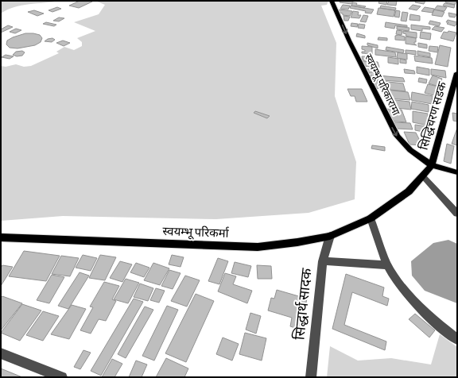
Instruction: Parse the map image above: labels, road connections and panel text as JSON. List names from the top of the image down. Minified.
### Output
{"streets":{"main road":["स्वयम्भू परिकारामा","सिद्धिचरण सडक","स्वयम्भू परिकर्मा"],"street":["सिद्धार्थ सादक"]},"crossings":[["स्वयम्भू परिकारामा","सिद्धिचरण सडक"],["सिद्धिचरण सडक","स्वयम्भू परिकर्मा"],["स्वयम्भू परिकर्मा","सिद्धार्थ सादक"]],"one_way":["स्वयम्भू परिकारामा"]}
